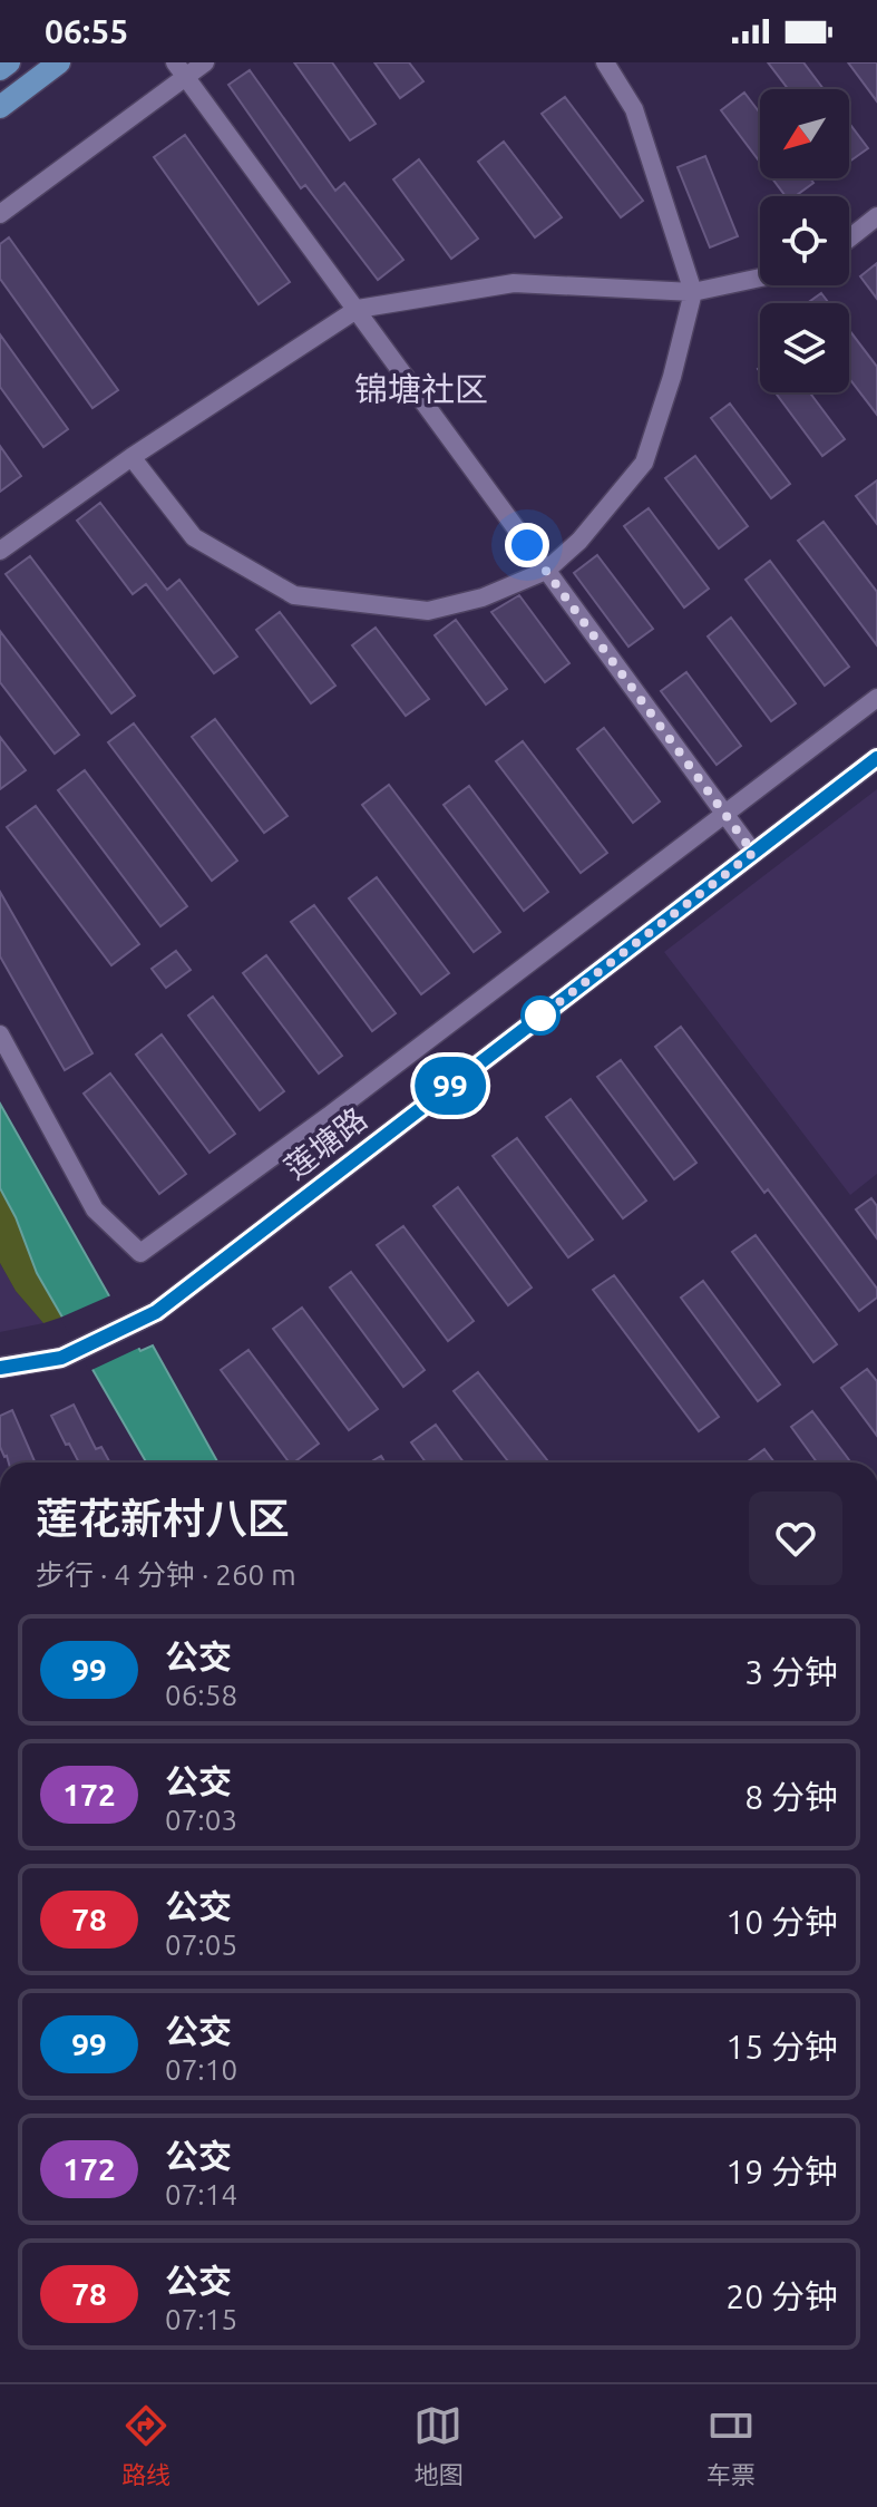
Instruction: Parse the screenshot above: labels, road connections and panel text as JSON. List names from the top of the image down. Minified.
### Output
{"streets":{"street":["莲塘路"]},"districts":["锦塘社区"],"lines":["bus line 99"],"north":"bottom left","page":{"status":"06:55","on_map":"99","heading":["莲花新村八区","步行 · 4 分钟 · 260 m"],"list":[{"mark":"99","name":"公交","note":"06:58","value":"3 分钟"},{"mark":"172","name":"公交","note":"07:03","value":"8 分钟"},{"mark":"78","name":"公交","note":"07:05","value":"10 分钟"},{"mark":"99","name":"公交","note":"07:10","value":"15 分钟"},{"mark":"172","name":"公交","note":"07:14","value":"19 分钟"},{"mark":"78","name":"公交","note":"07:15","value":"20 分钟"}],"tabs":["路线","地图","车票"]}}
